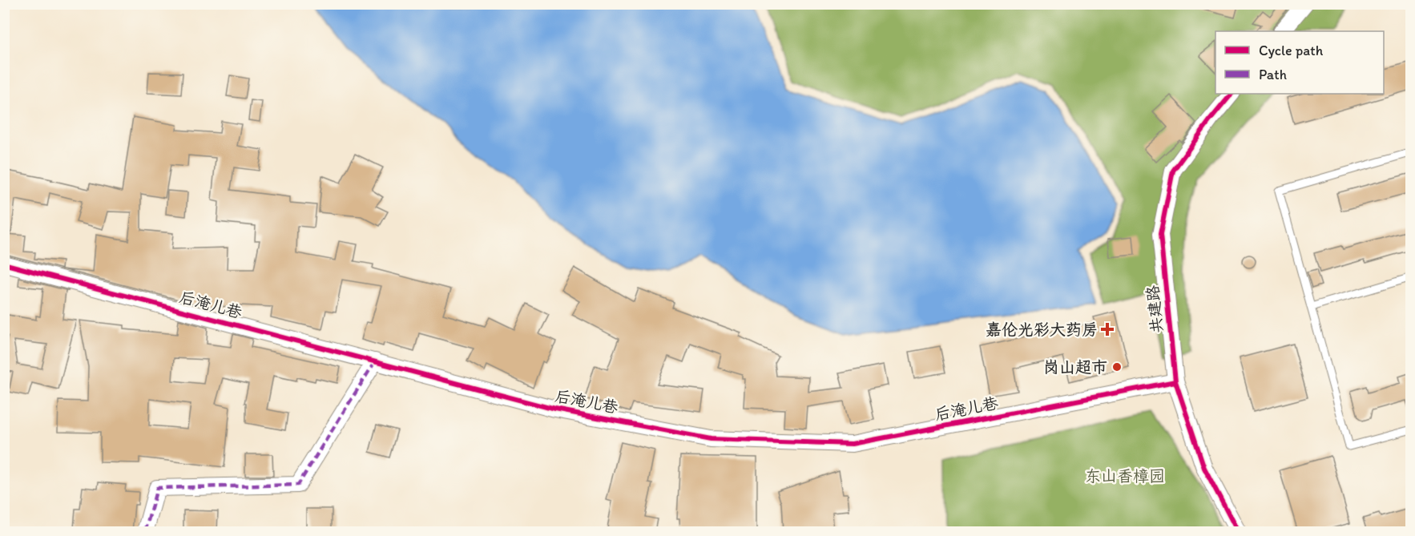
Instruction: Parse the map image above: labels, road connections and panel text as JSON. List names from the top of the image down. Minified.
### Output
{"streets":{"street":["后淹儿巷","共建路"]},"crossings":[["后淹儿巷","共建路"]],"parks":["东山香樟园"],"places":{"health":["嘉伦光彩大药房"],"other":["岗山超市"]},"legend":["Cycle path","Path"]}
